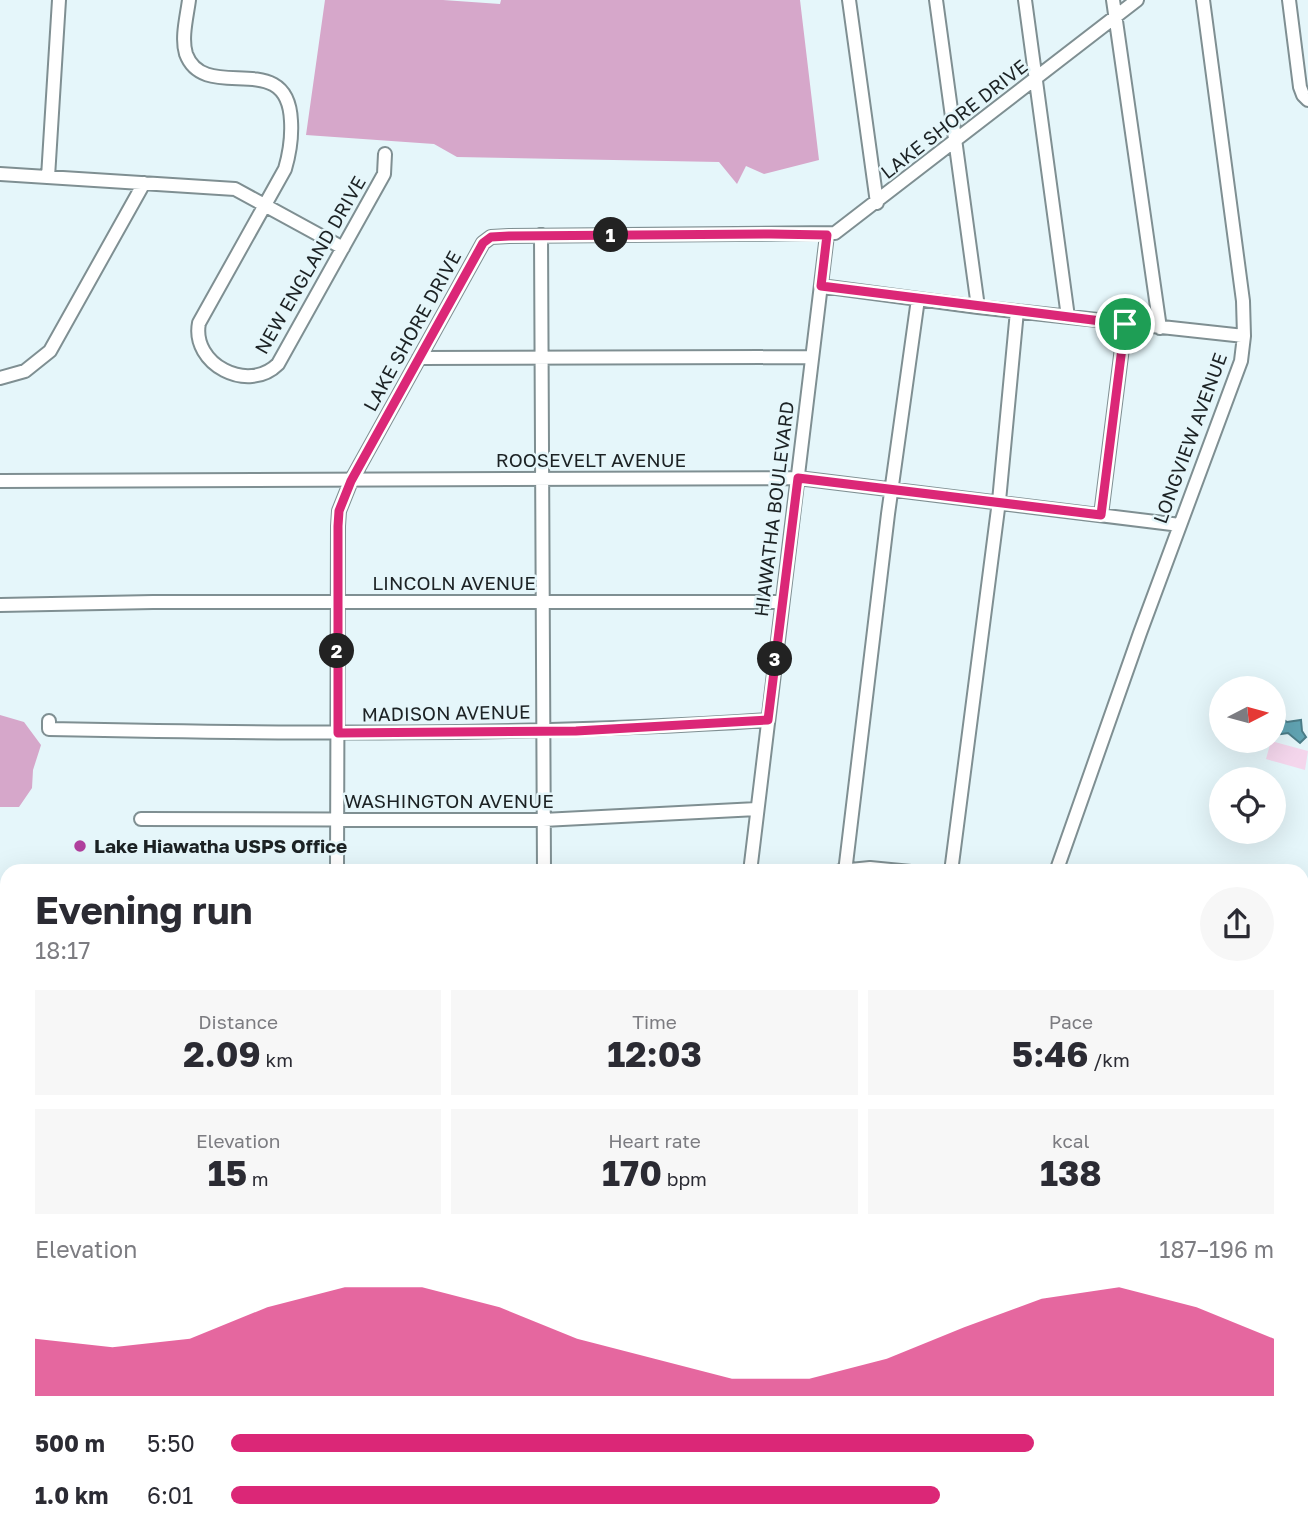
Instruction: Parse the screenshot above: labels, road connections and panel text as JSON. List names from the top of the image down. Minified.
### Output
{"streets":{"street":["LAKE SHORE DRIVE","NEW ENGLAND DRIVE","LONGVIEW AVENUE","ROOSEVELT AVENUE","HIAWATHA BOULEVARD","LINCOLN AVENUE","MADISON AVENUE","WASHINGTON AVENUE"]},"crossings":[["LAKE SHORE DRIVE","ROOSEVELT AVENUE"],["LAKE SHORE DRIVE","HIAWATHA BOULEVARD"],["LAKE SHORE DRIVE","LINCOLN AVENUE"],["LAKE SHORE DRIVE","MADISON AVENUE"],["LAKE SHORE DRIVE","WASHINGTON AVENUE"],["LONGVIEW AVENUE","ROOSEVELT AVENUE"],["ROOSEVELT AVENUE","HIAWATHA BOULEVARD"],["HIAWATHA BOULEVARD","LINCOLN AVENUE"],["HIAWATHA BOULEVARD","MADISON AVENUE"],["HIAWATHA BOULEVARD","WASHINGTON AVENUE"]],"places":["Lake Hiawatha USPS Office"],"north":"right","page":{"pins":["1","2","3"],"heading":["Evening run","18:17"],"stats":[["Distance","2.09 km"],["Time","12:03"],["Pace","5:46 /km"],["Elevation","15 m"],["Heart rate","170 bpm"],["kcal","138"]],"chart":["Elevation","187–196 m"],"list":[{"name":"500 m","note":"5:50"},{"name":"1.0 km","note":"6:01"}]}}
